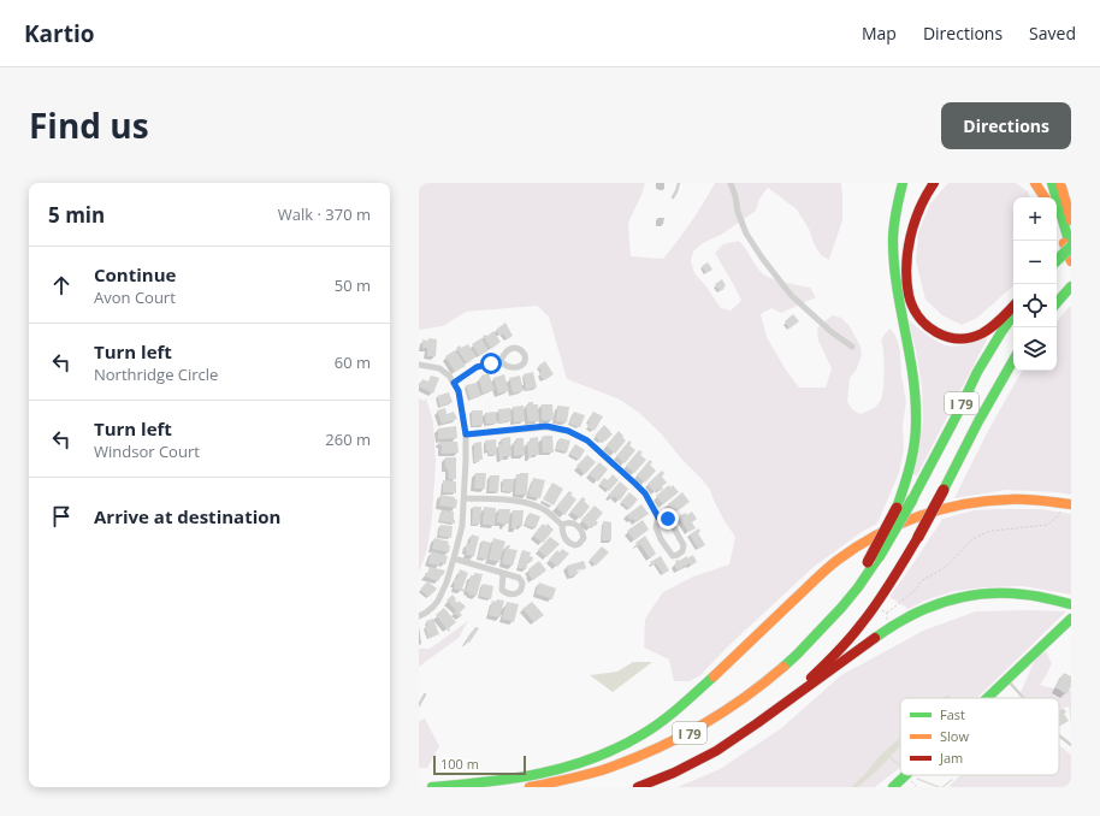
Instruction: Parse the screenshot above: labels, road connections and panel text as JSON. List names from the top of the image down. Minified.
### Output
{"streets":{"main road":["I 79"]},"legend":["Fast","Slow","Jam"],"scale_bar":"100 m","page":{"header":"Kartio","nav":["Map","Directions","Saved"],"title":"Find us","buttons":"Directions","heading":["5 min","Walk · 370 m"],"map_buttons":["+","−"],"list":[["Continue","Avon Court","50 m"],["Turn left","Northridge Circle","60 m"],["Turn left","Windsor Court","260 m"],"Arrive at destination"],"scale":"100 m"}}
